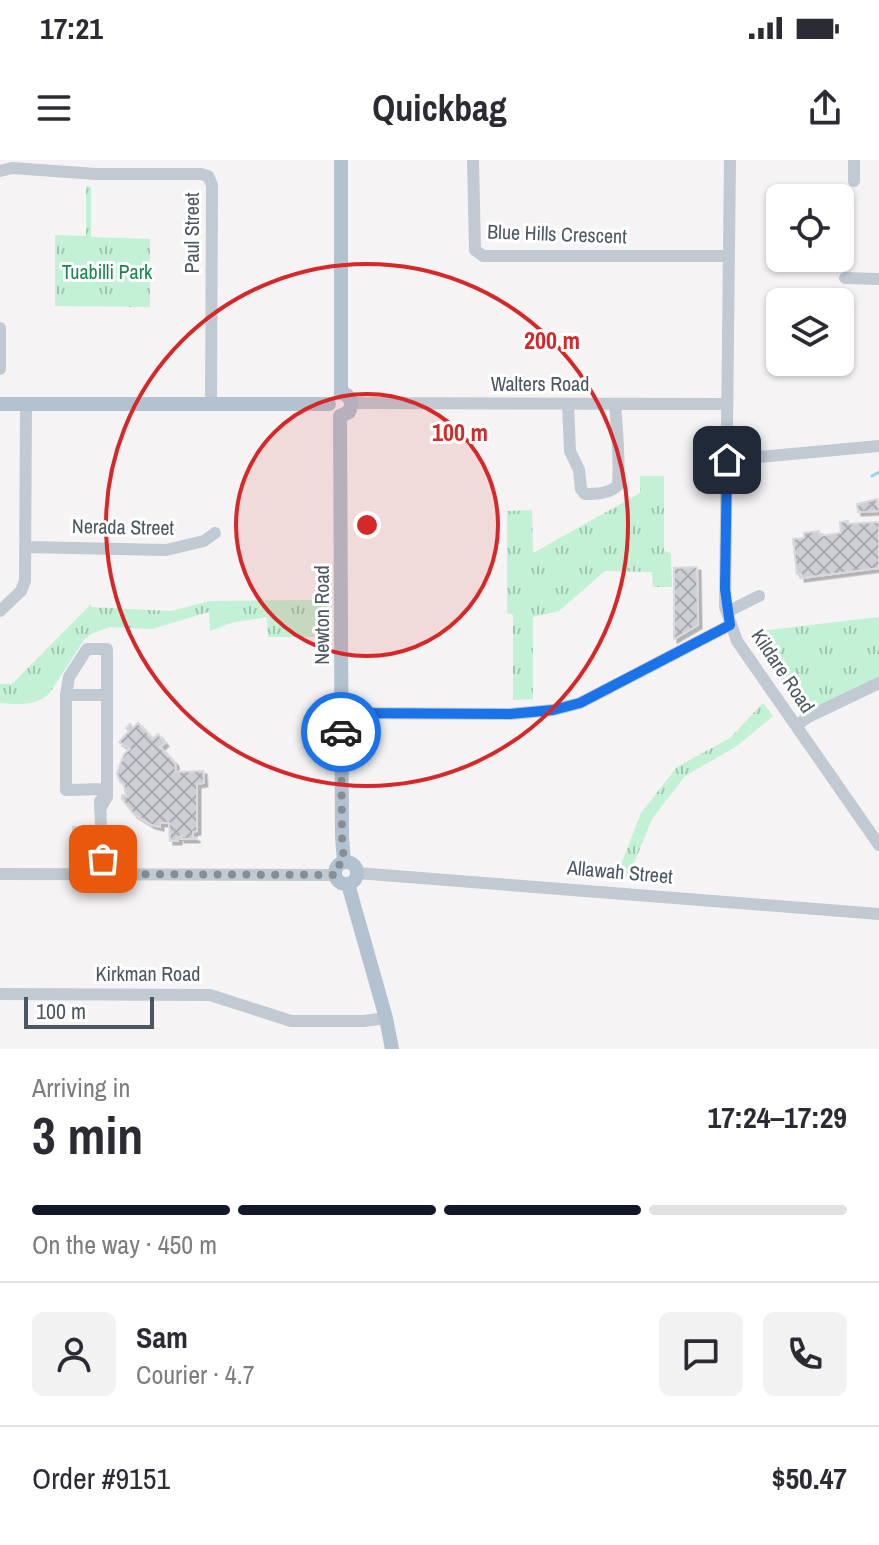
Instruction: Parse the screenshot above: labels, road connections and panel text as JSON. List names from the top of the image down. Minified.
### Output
{"streets":{"main road":["Newton Road"],"street":["Paul Street","Blue Hills Crescent","Walters Road","Nerada Street","Kildare Road","Allawah Street","Kirkman Road"]},"crossings":[["Blue Hills Crescent","Kildare Road"],["Walters Road","Newton Road"],["Walters Road","Kildare Road"],["Newton Road","Allawah Street"]],"parks":["Tuabilli Park"],"scale_bar":"100 m","page":{"status":"17:21","header":"Quickbag","scale":"100 m","heading":["3 min","Arriving in","17:24–17:29"],"panel":["Sam","Courier · 4.7","Order #9151","$50.47"],"bar":"On the way · 450 m"},"rings":["200 m","100 m"]}
